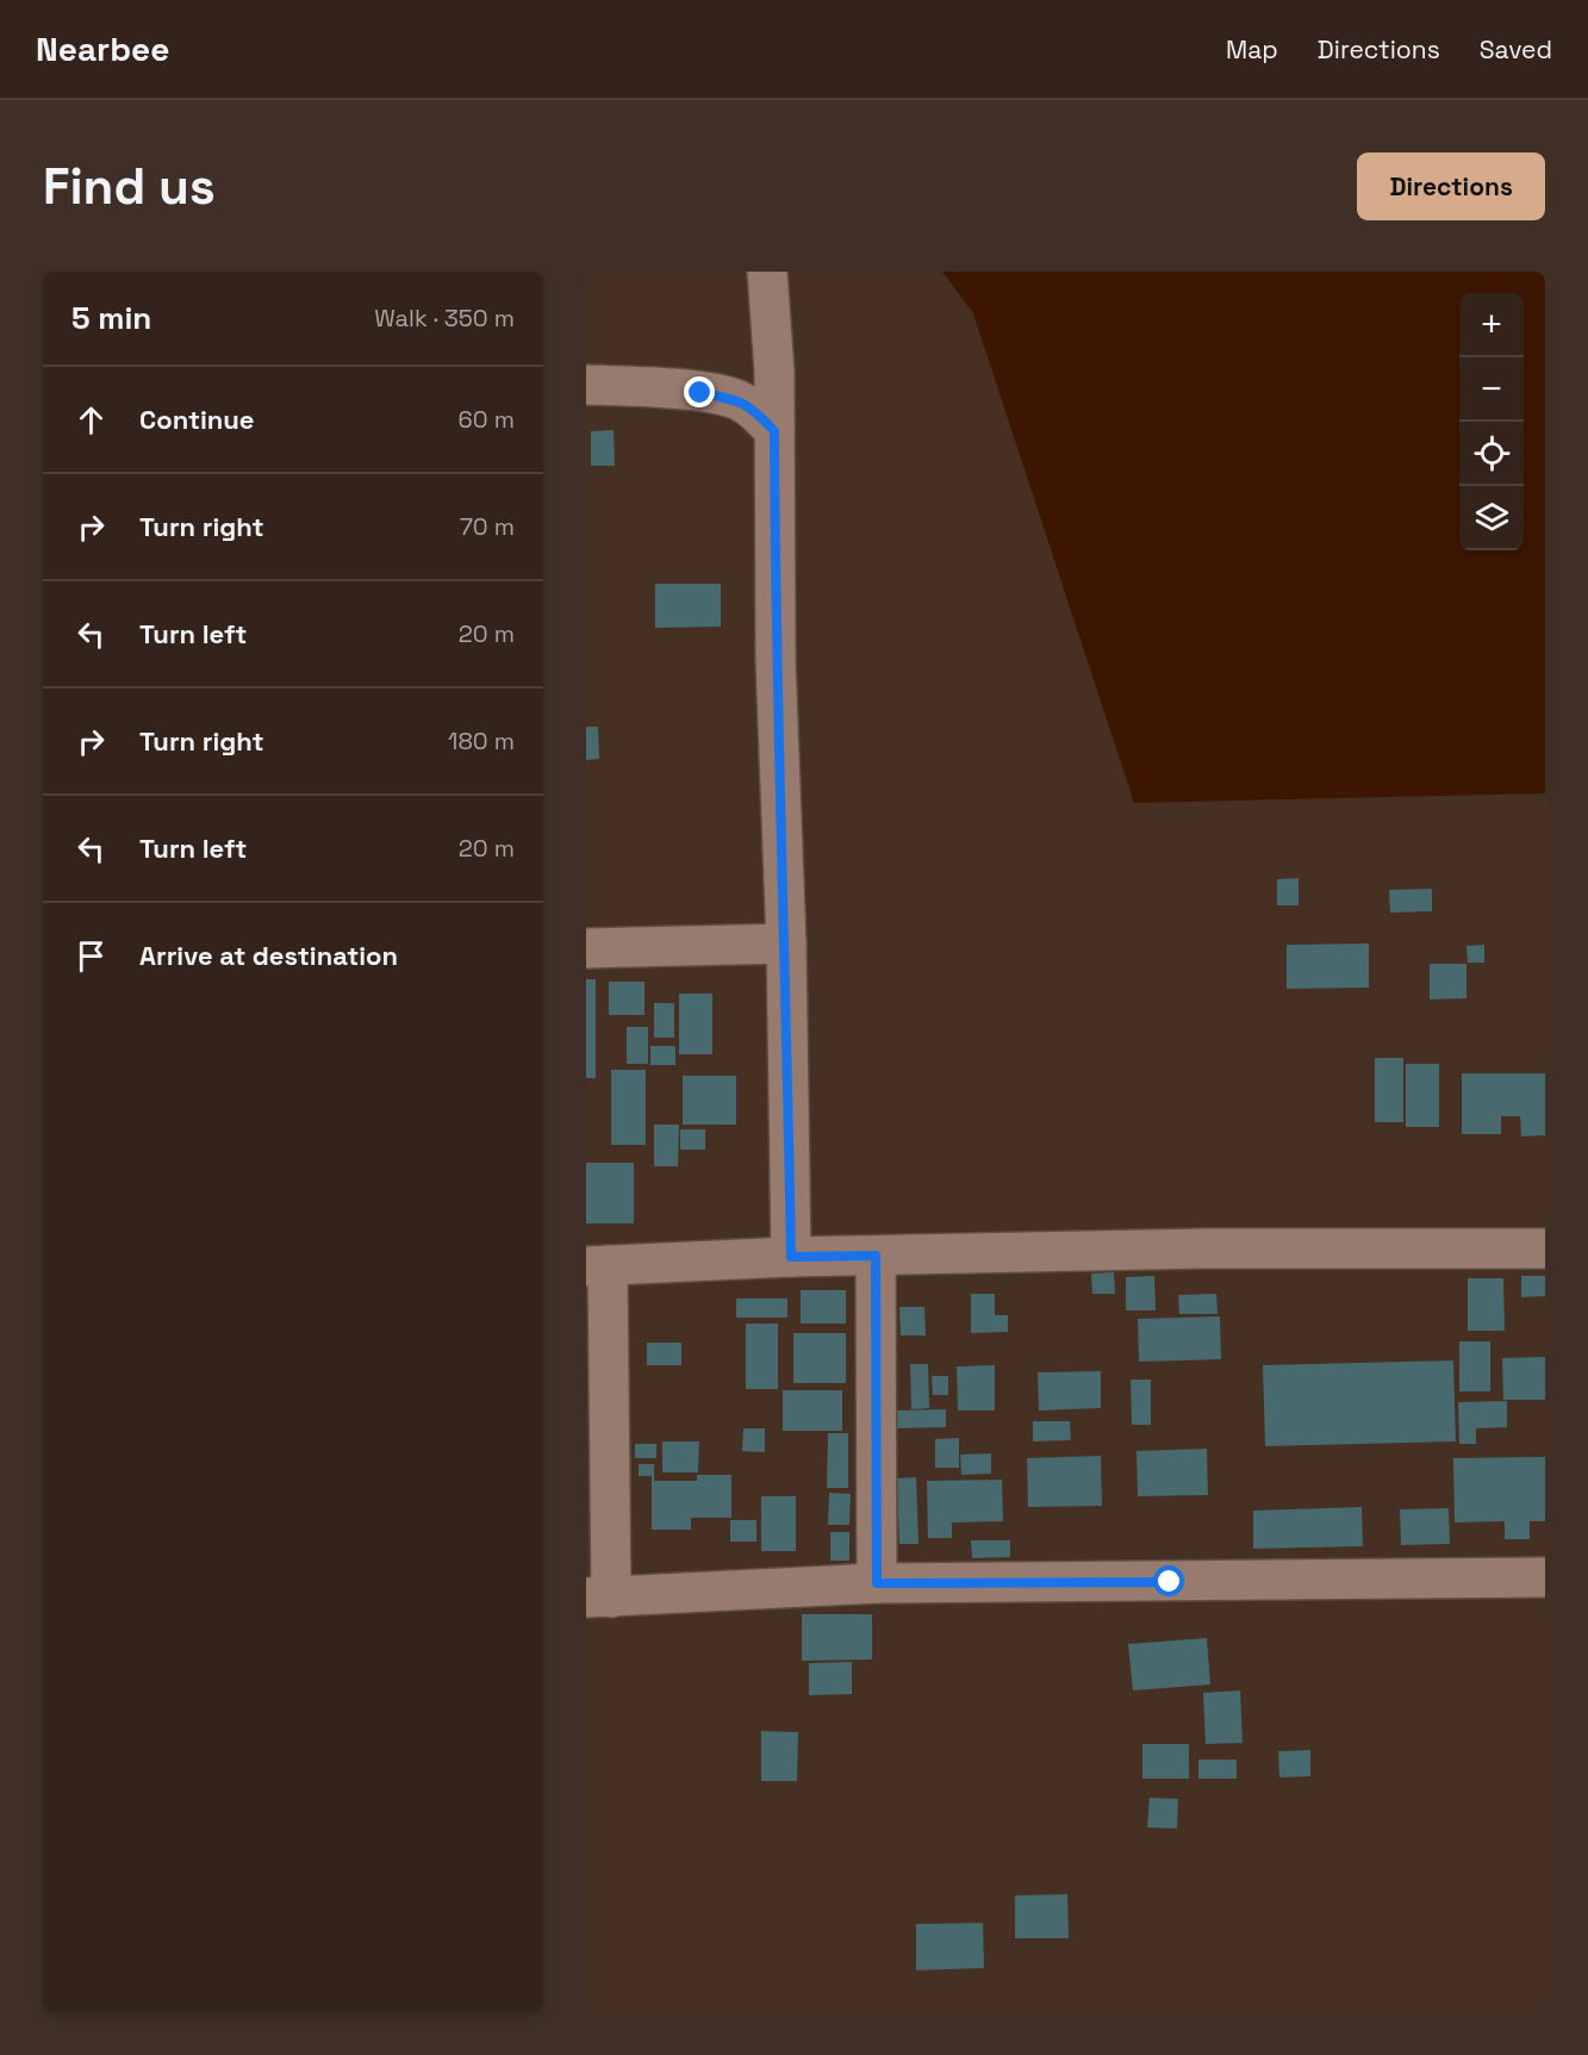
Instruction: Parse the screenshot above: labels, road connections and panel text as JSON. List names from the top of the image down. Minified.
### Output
{"page":{"header":"Nearbee","nav":["Map","Directions","Saved"],"buttons":"Directions","title":"Find us","heading":["5 min","Walk · 350 m"],"map_buttons":["+","−"],"list":[["Continue","60 m"],["Turn right","70 m"],["Turn left","20 m"],["Turn right","180 m"],["Turn left","20 m"],"Arrive at destination"]}}
